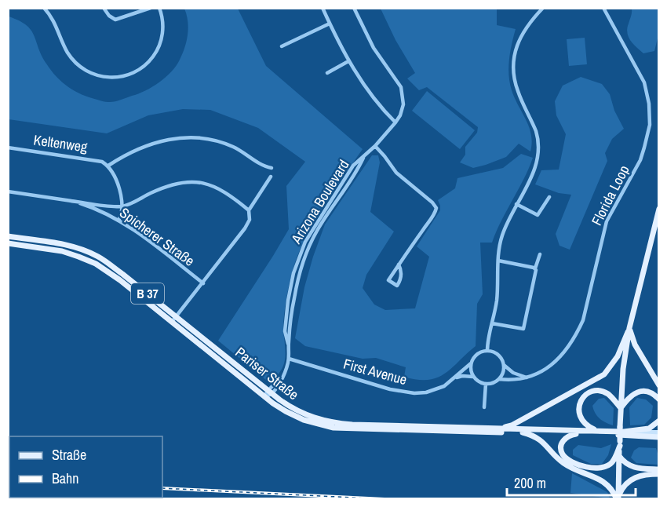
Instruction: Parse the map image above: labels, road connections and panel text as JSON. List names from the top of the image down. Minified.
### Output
{"streets":{"main road":["B 37","Pariser Straße"],"street":["Keltenweg","Florida Loop","Arizona Boulevard","Spicherer Straße","First Avenue"]},"crossings":[["Florida Loop","First Avenue"],["Arizona Boulevard","First Avenue"],["Arizona Boulevard","Pariser Straße"]],"legend":["Straße","Bahn"],"scale_bar":"200 m"}
